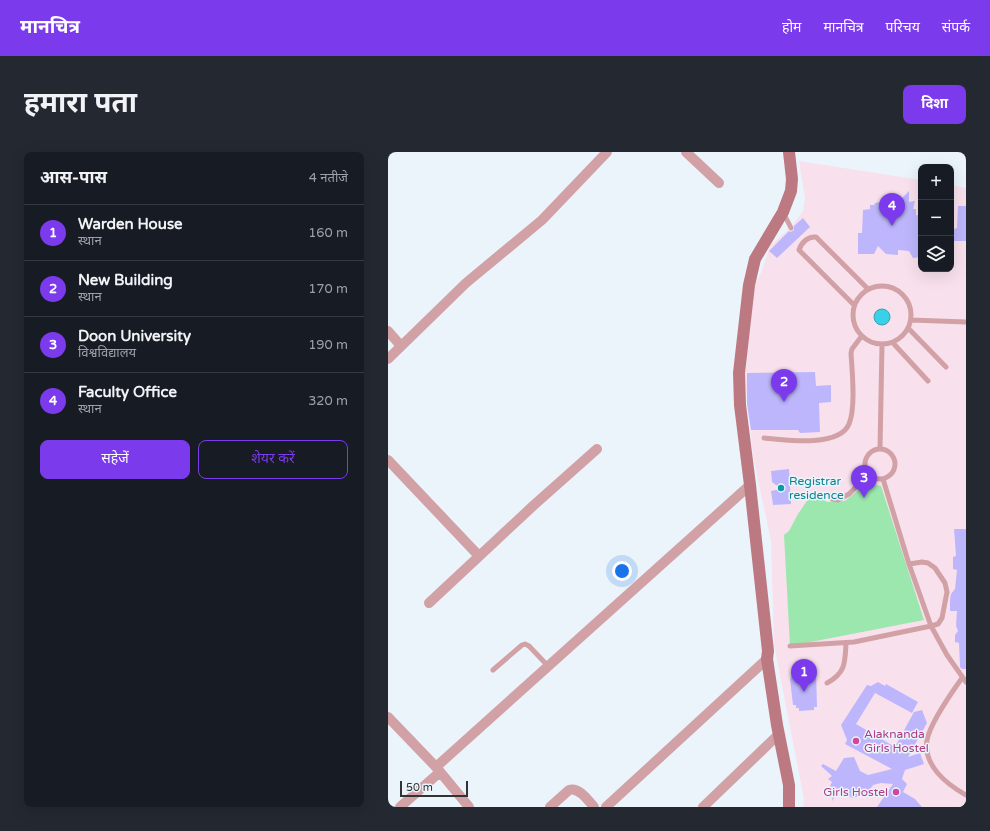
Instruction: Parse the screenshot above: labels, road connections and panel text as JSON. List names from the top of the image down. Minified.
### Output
{"places":["Registrar residence","Alaknanda Girls Hostel","Girls Hostel"],"scale_bar":"50 m","page":{"header":"मानचित्र","nav":["होम","मानचित्र","परिचय","संपर्क"],"buttons":["दिशा",["सहेजें","शेयर करें"]],"title":"हमारा पता","heading":["आस-पास","4 नतीजे"],"map_buttons":["+","−"],"pins":["4","2","3","1"],"list":[{"mark":"1","name":"Warden House","note":"स्थान","value":"160 m"},{"mark":"2","name":"New Building","note":"स्थान","value":"170 m"},{"mark":"3","name":"Doon University","note":"विश्वविद्यालय","value":"190 m"},{"mark":"4","name":"Faculty Office","note":"स्थान","value":"320 m"}],"scale":"50 m"}}
